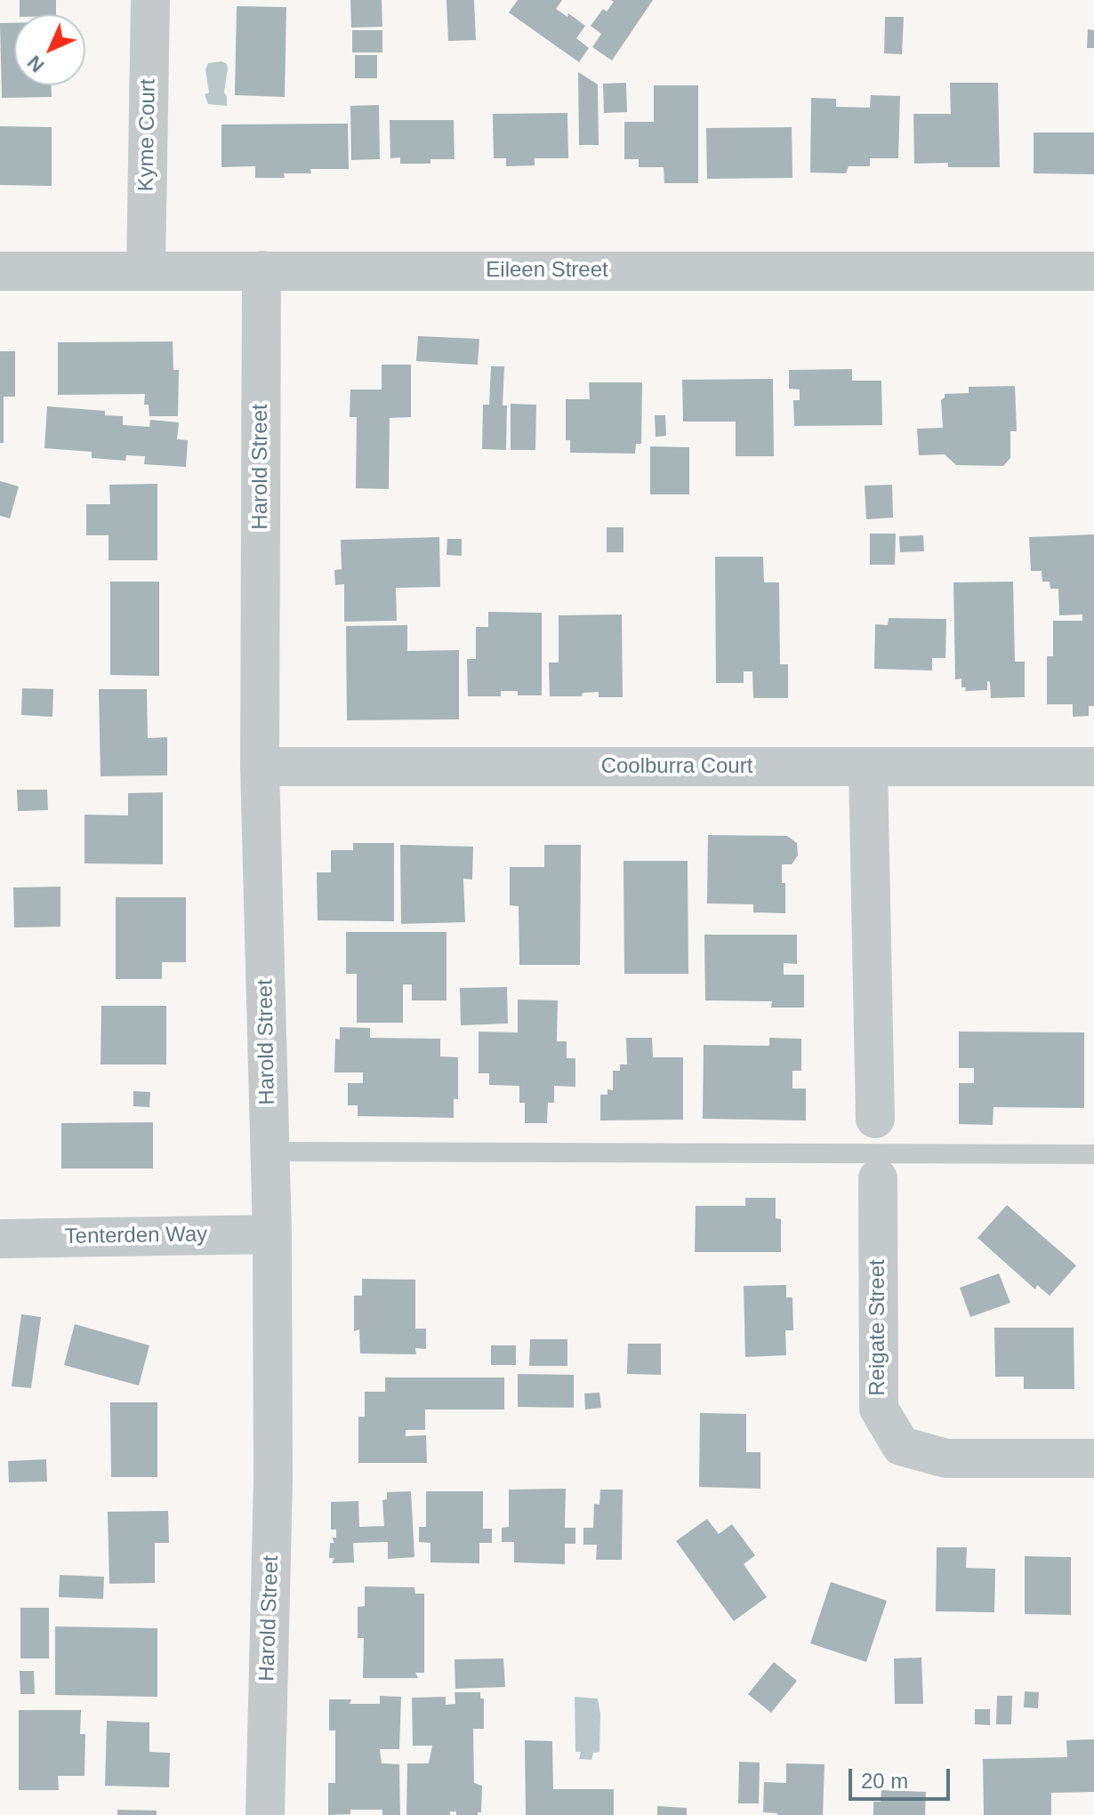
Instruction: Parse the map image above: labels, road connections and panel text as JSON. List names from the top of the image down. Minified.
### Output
{"streets":{"street":["Kyme Court","Eileen Street","Harold Street","Coolburra Court","Tenterden Way","Reigate Street"]},"crossings":[["Kyme Court","Eileen Street"],["Eileen Street","Harold Street"],["Harold Street","Coolburra Court"],["Harold Street","Tenterden Way"]],"scale_bar":"20 m","north":"bottom left"}
